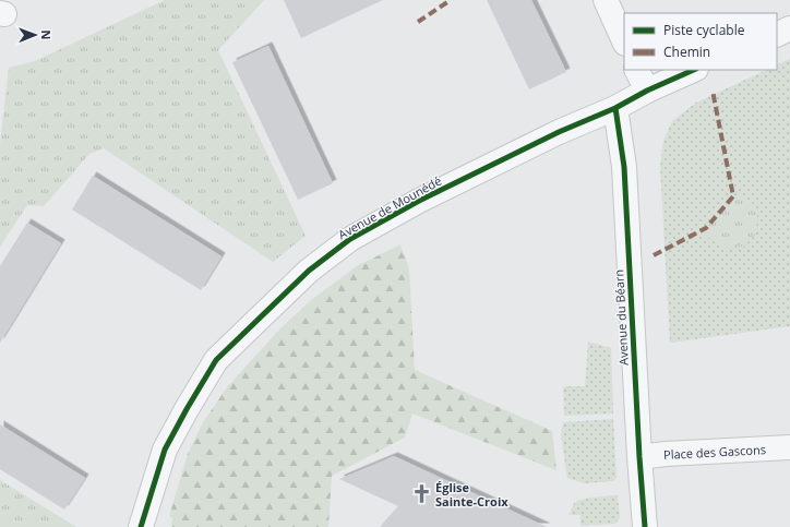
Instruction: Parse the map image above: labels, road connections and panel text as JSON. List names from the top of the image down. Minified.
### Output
{"streets":{"street":["Avenue de Mounédé","Avenue du Béarn","Place des Gascons"]},"crossings":[["Avenue de Mounédé","Avenue du Béarn"],["Avenue du Béarn","Place des Gascons"]],"places":{"church":["Église Sainte-Croix"]},"legend":["Piste cyclable","Chemin"],"north":"right"}
